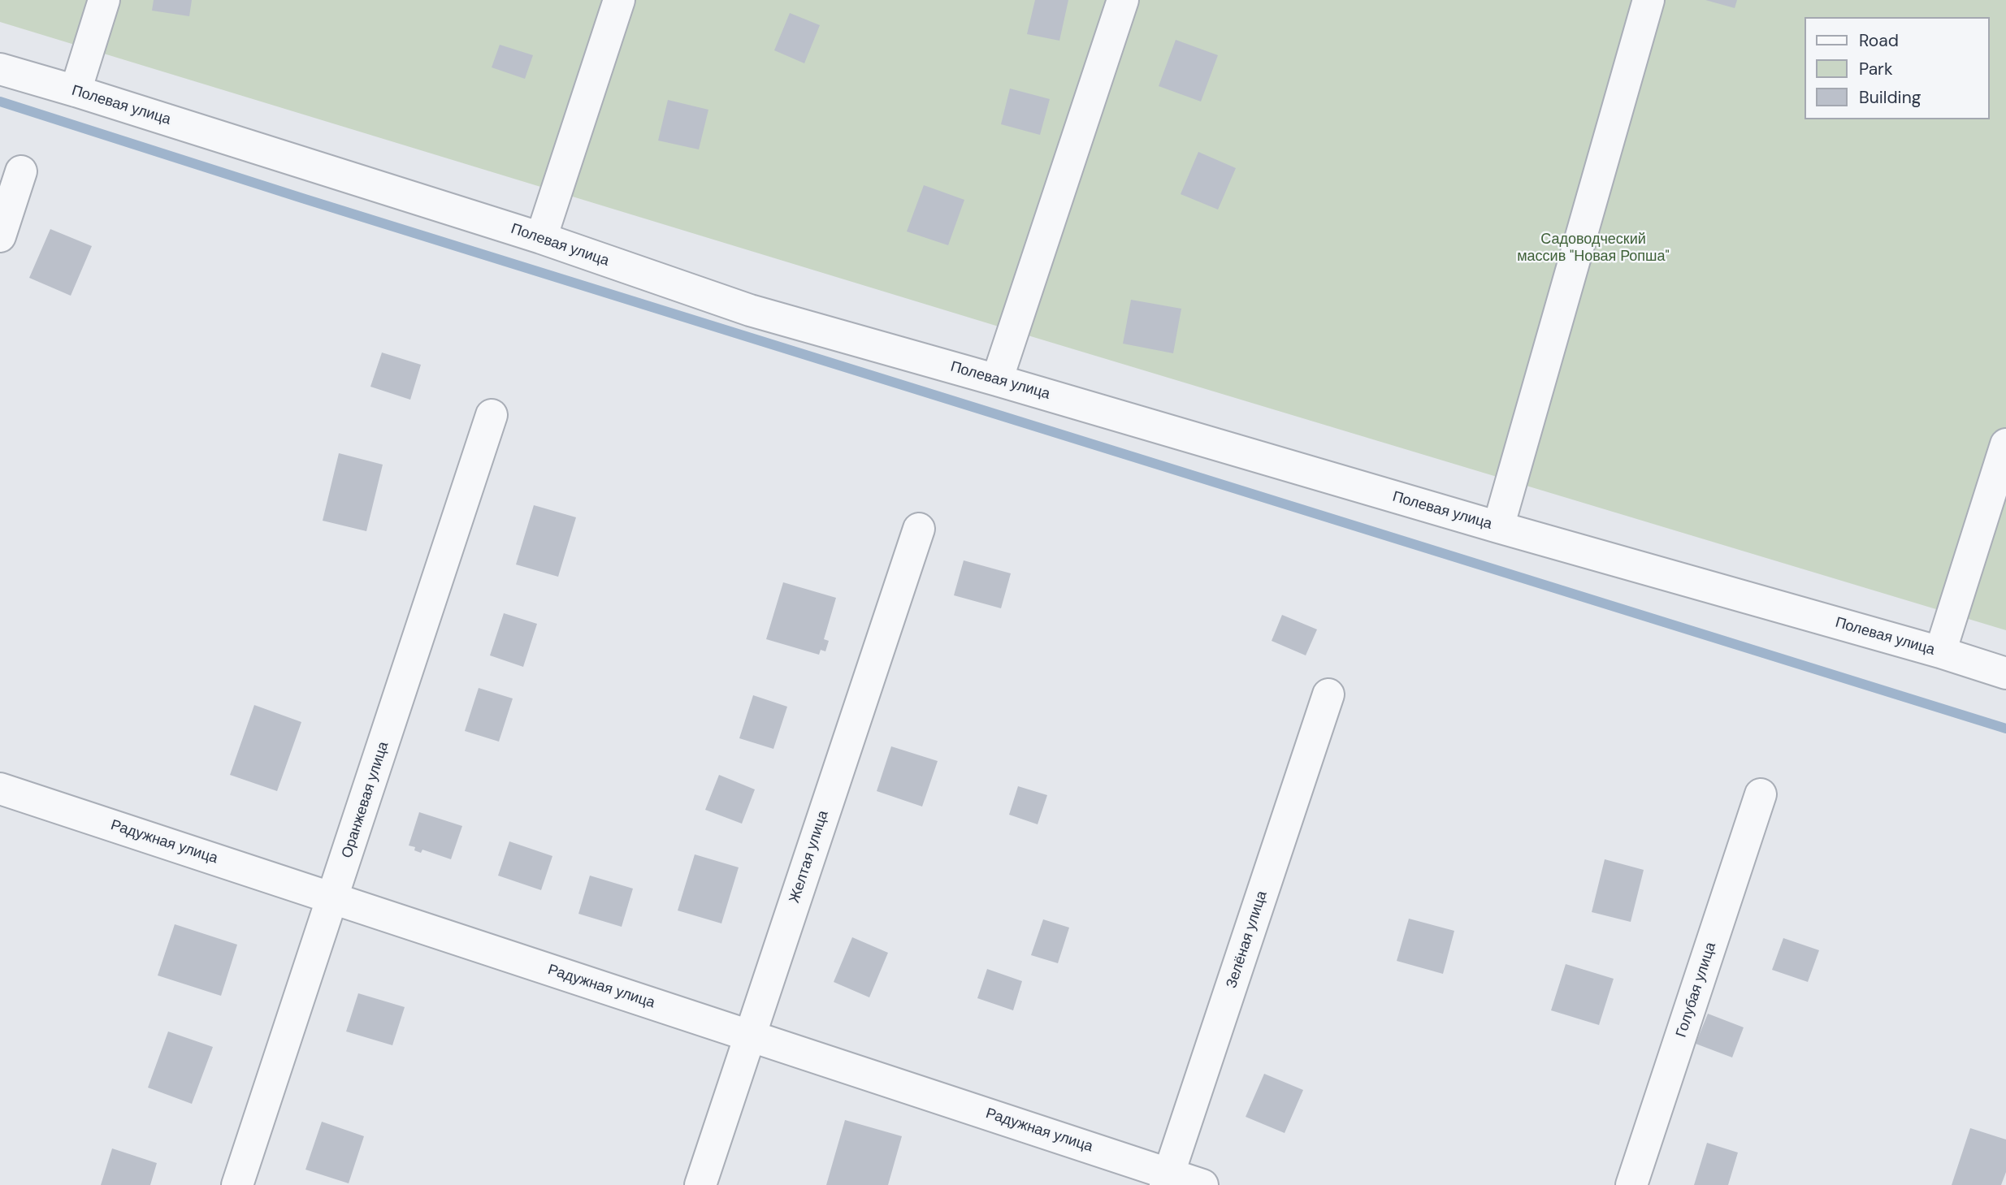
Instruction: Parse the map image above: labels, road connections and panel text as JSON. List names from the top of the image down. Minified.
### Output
{"streets":{"street":["Полевая улица","Оранжевая улица","Радужная улица","Желтая улица","Зелёная улица","Голубая улица"]},"crossings":[["Оранжевая улица","Радужная улица"],["Радужная улица","Желтая улица"],["Радужная улица","Зелёная улица"]],"parks":["Садоводческий массив \"Новая Ропша\""],"legend":["Road","Park","Building"]}
